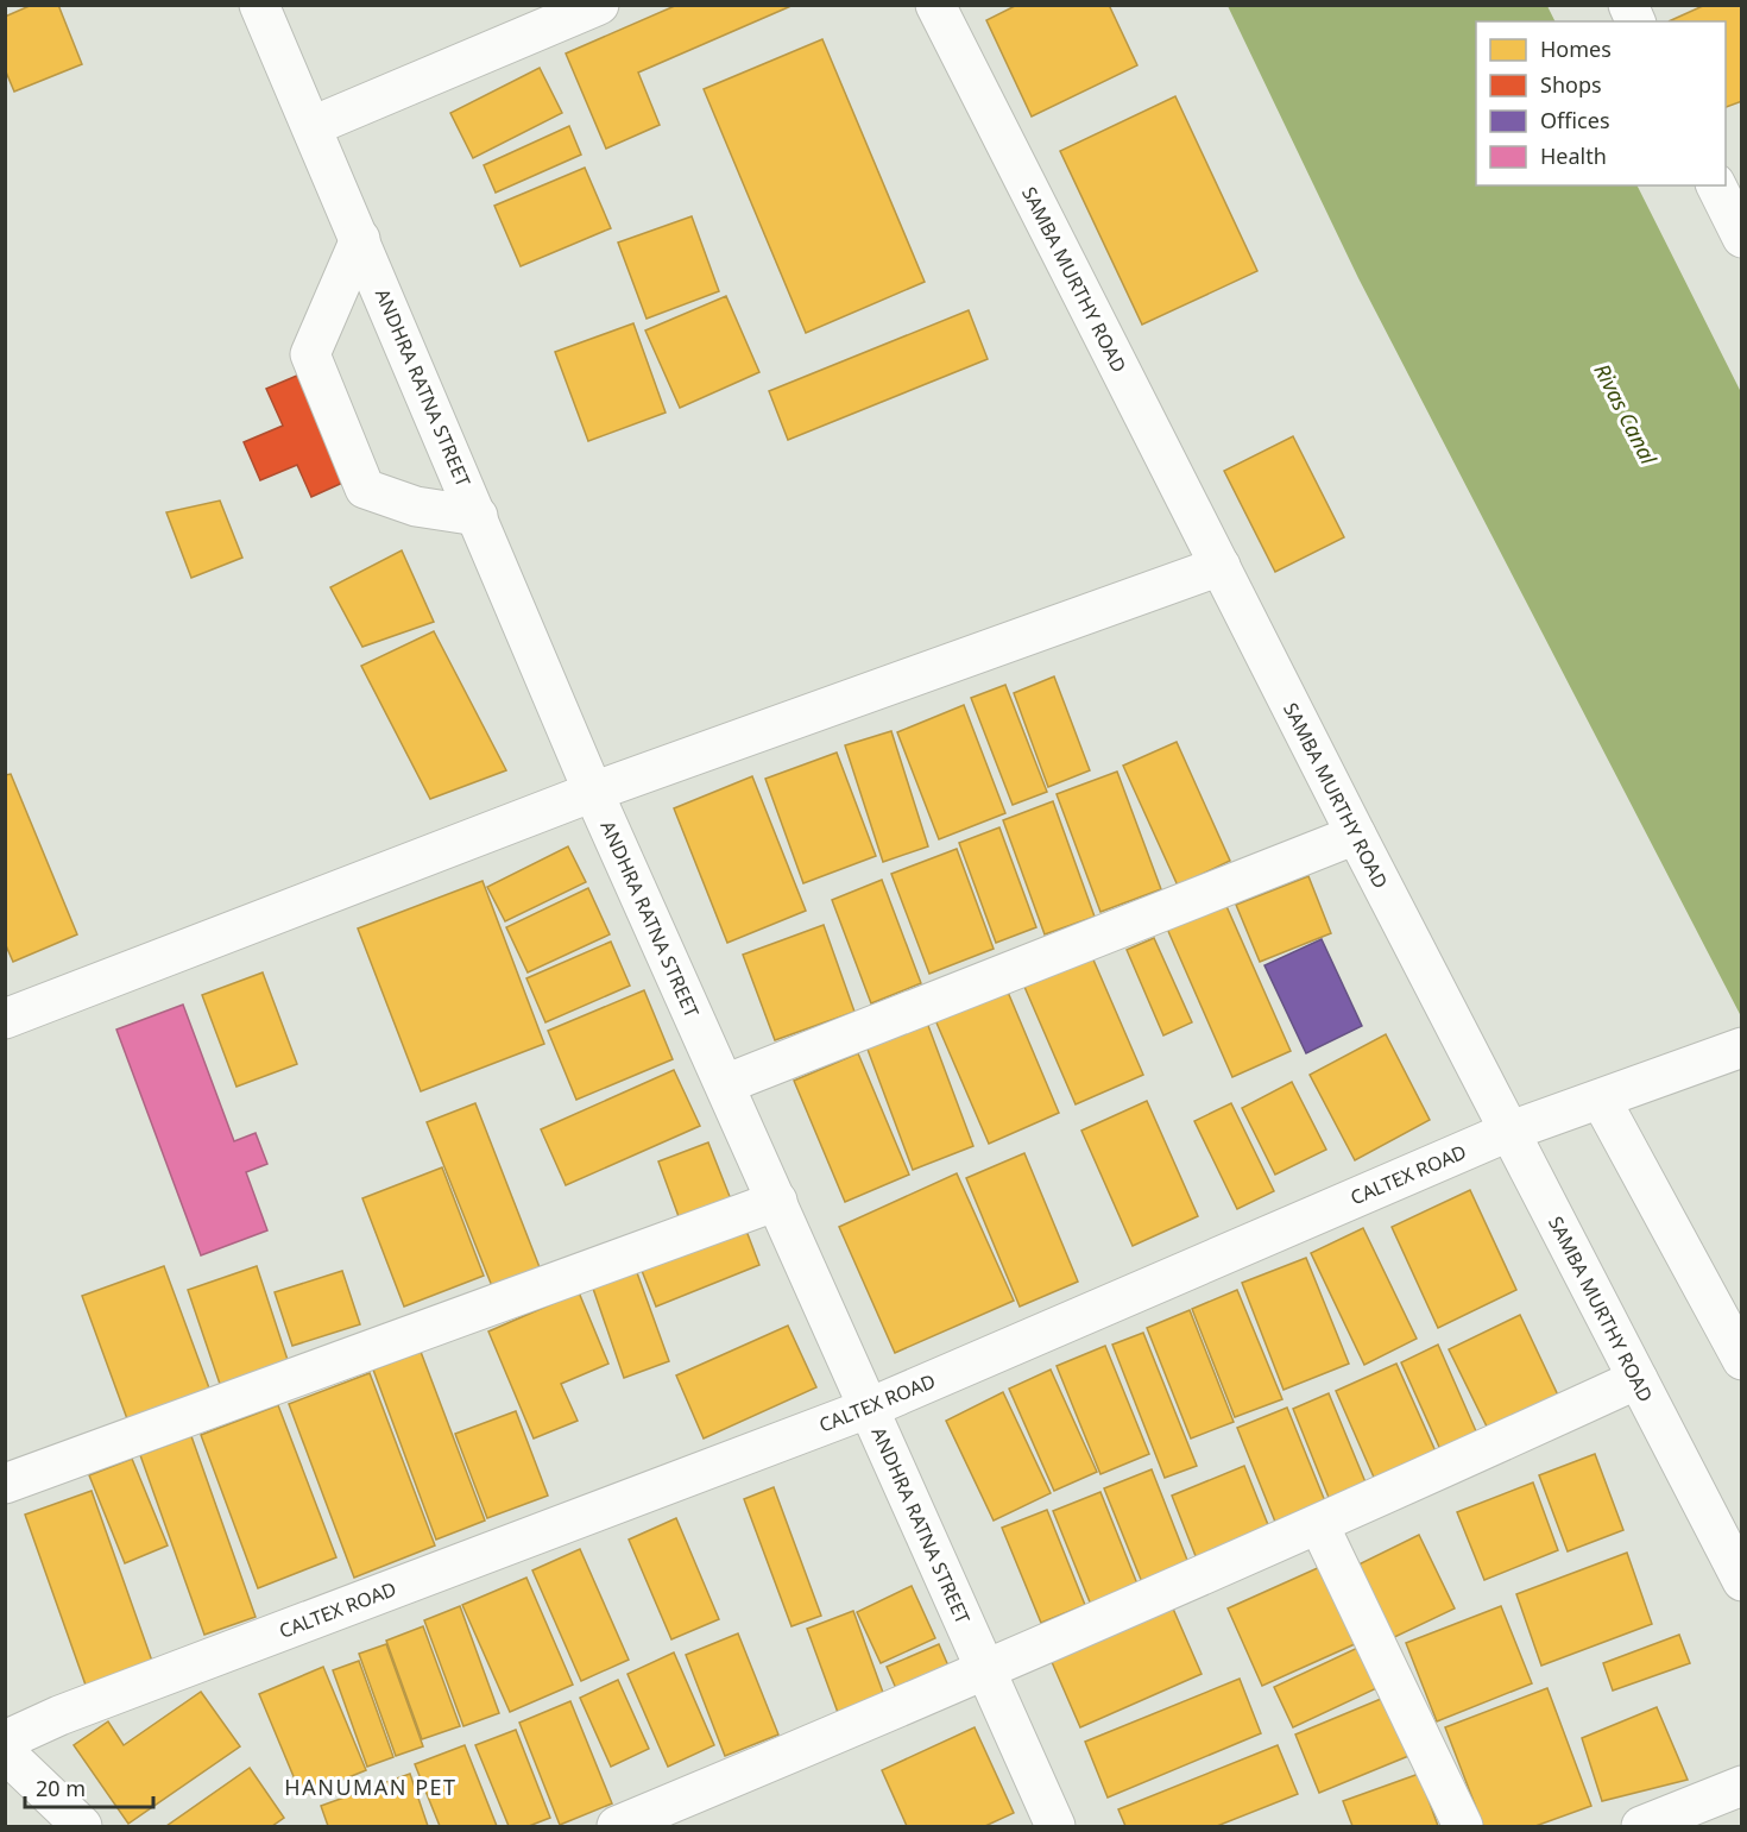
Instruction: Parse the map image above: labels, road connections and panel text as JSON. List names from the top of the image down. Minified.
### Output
{"streets":{"street":["SAMBA MURTHY ROAD","ANDHRA RATNA STREET","CALTEX ROAD"]},"crossings":[["SAMBA MURTHY ROAD","CALTEX ROAD"],["ANDHRA RATNA STREET","CALTEX ROAD"]],"districts":["HANUMAN PET"],"water":["Rivas Canal"],"legend":["Homes","Shops","Offices","Health"],"scale_bar":"20 m"}
